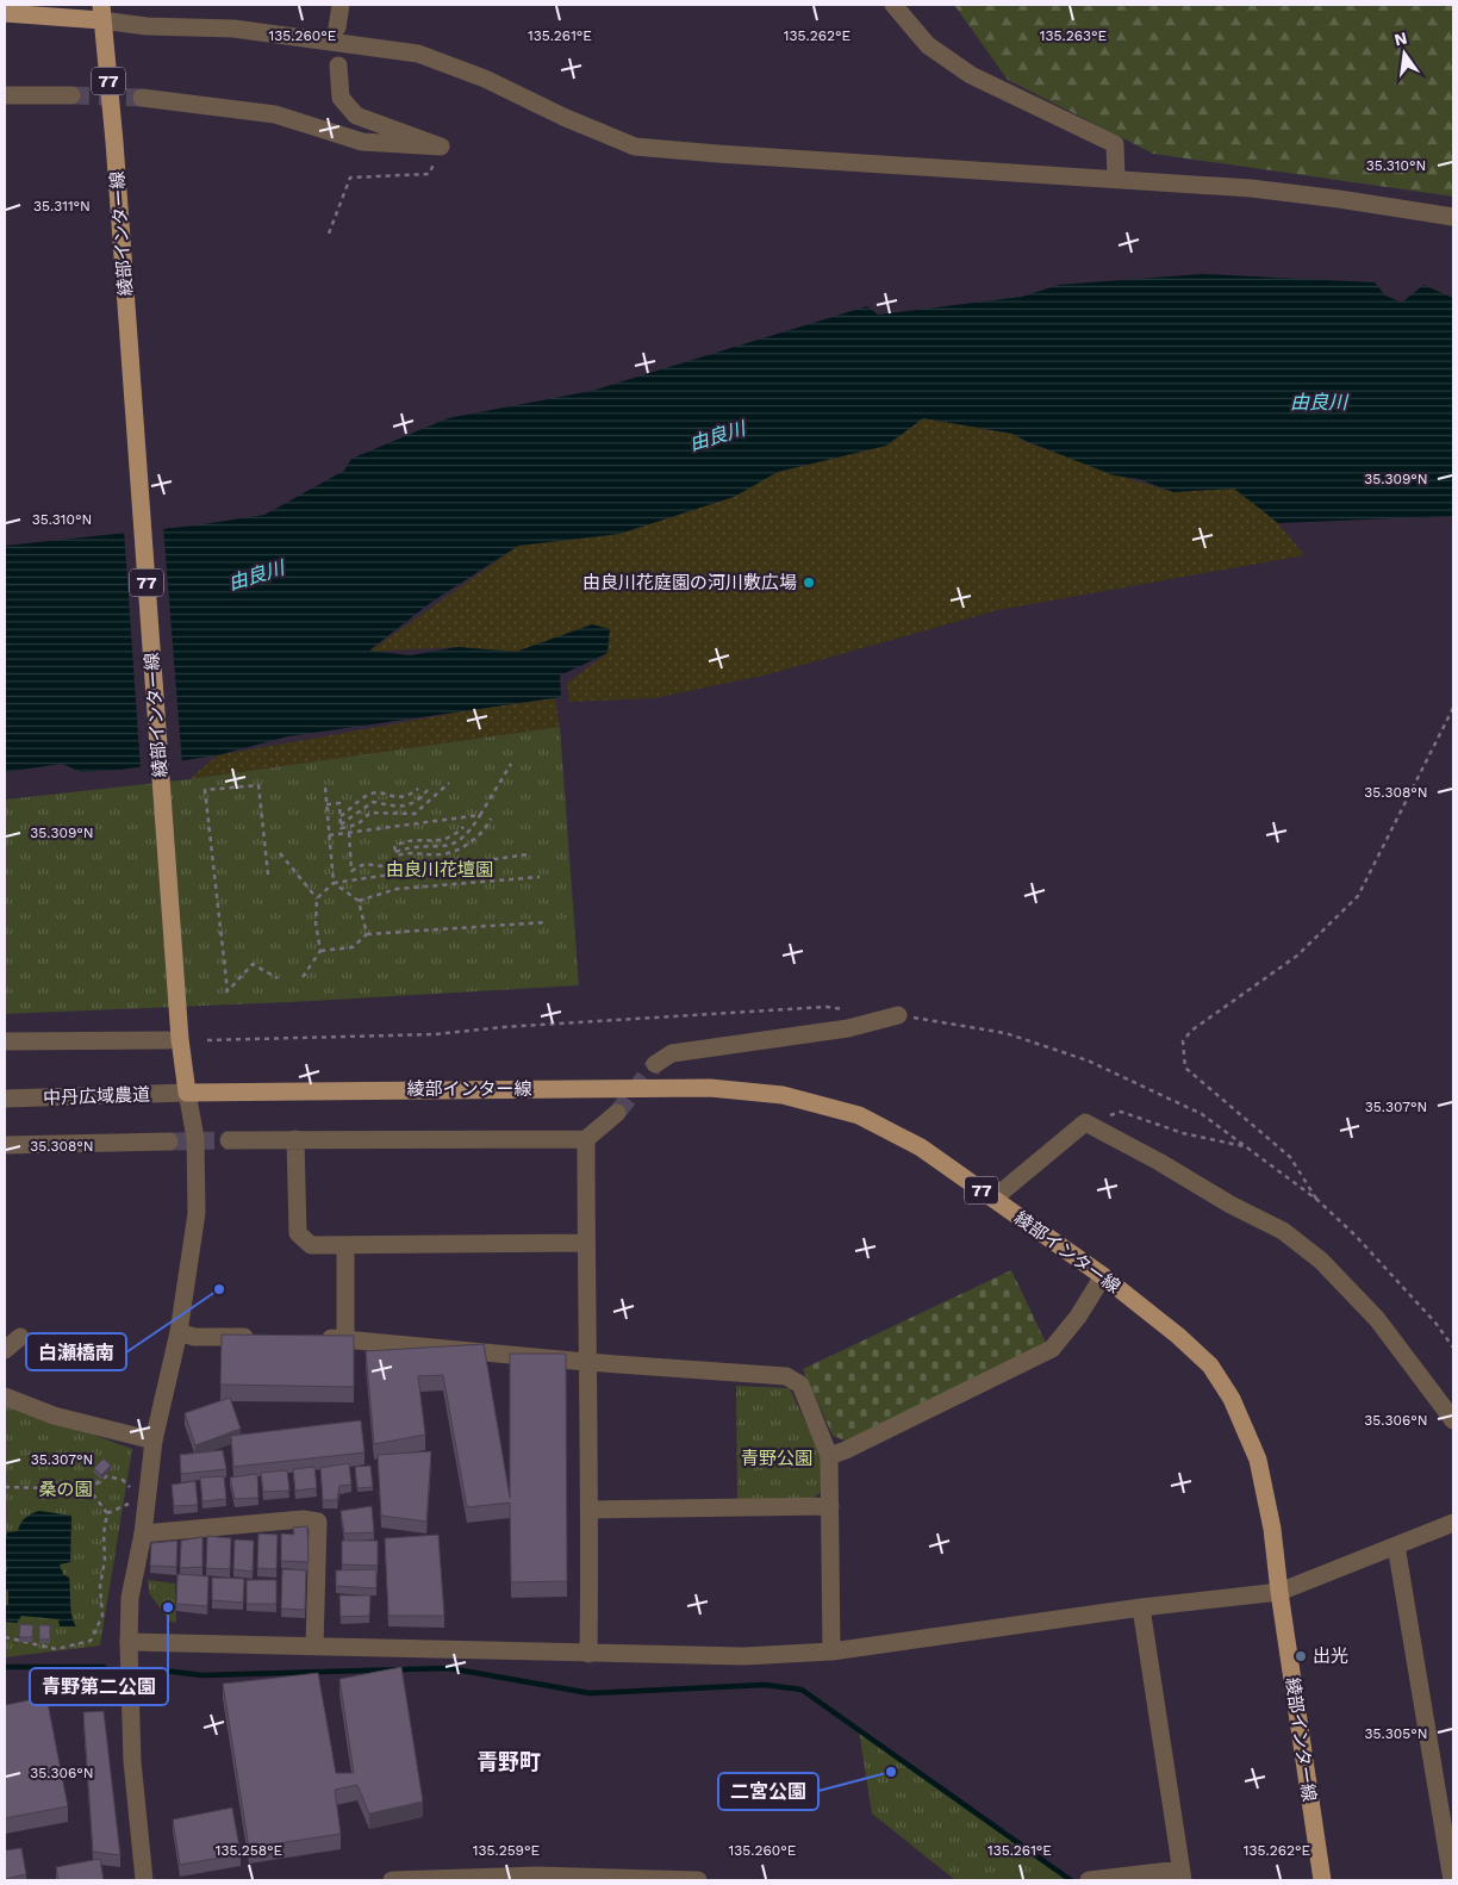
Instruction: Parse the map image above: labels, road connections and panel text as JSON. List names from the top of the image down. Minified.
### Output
{"streets":{"main road":["77","綾部インター線"],"street":["中丹広域農道"]},"crossings":[["綾部インター線","中丹広域農道"]],"districts":["青野町"],"water":["由良川"],"parks":["由良川花壇園","青野公園","桑の園"],"places":["由良川花庭園の河川敷広場","白瀬橋南","青野第二公園","出光","二宮公園"],"north":"top","coordinates":["135.260°E","135.261°E","135.262°E","135.263°E","35.310°N","35.311°N","35.309°N","35.308°N","35.307°N","35.306°N","35.305°N","135.258°E","135.259°E"]}
